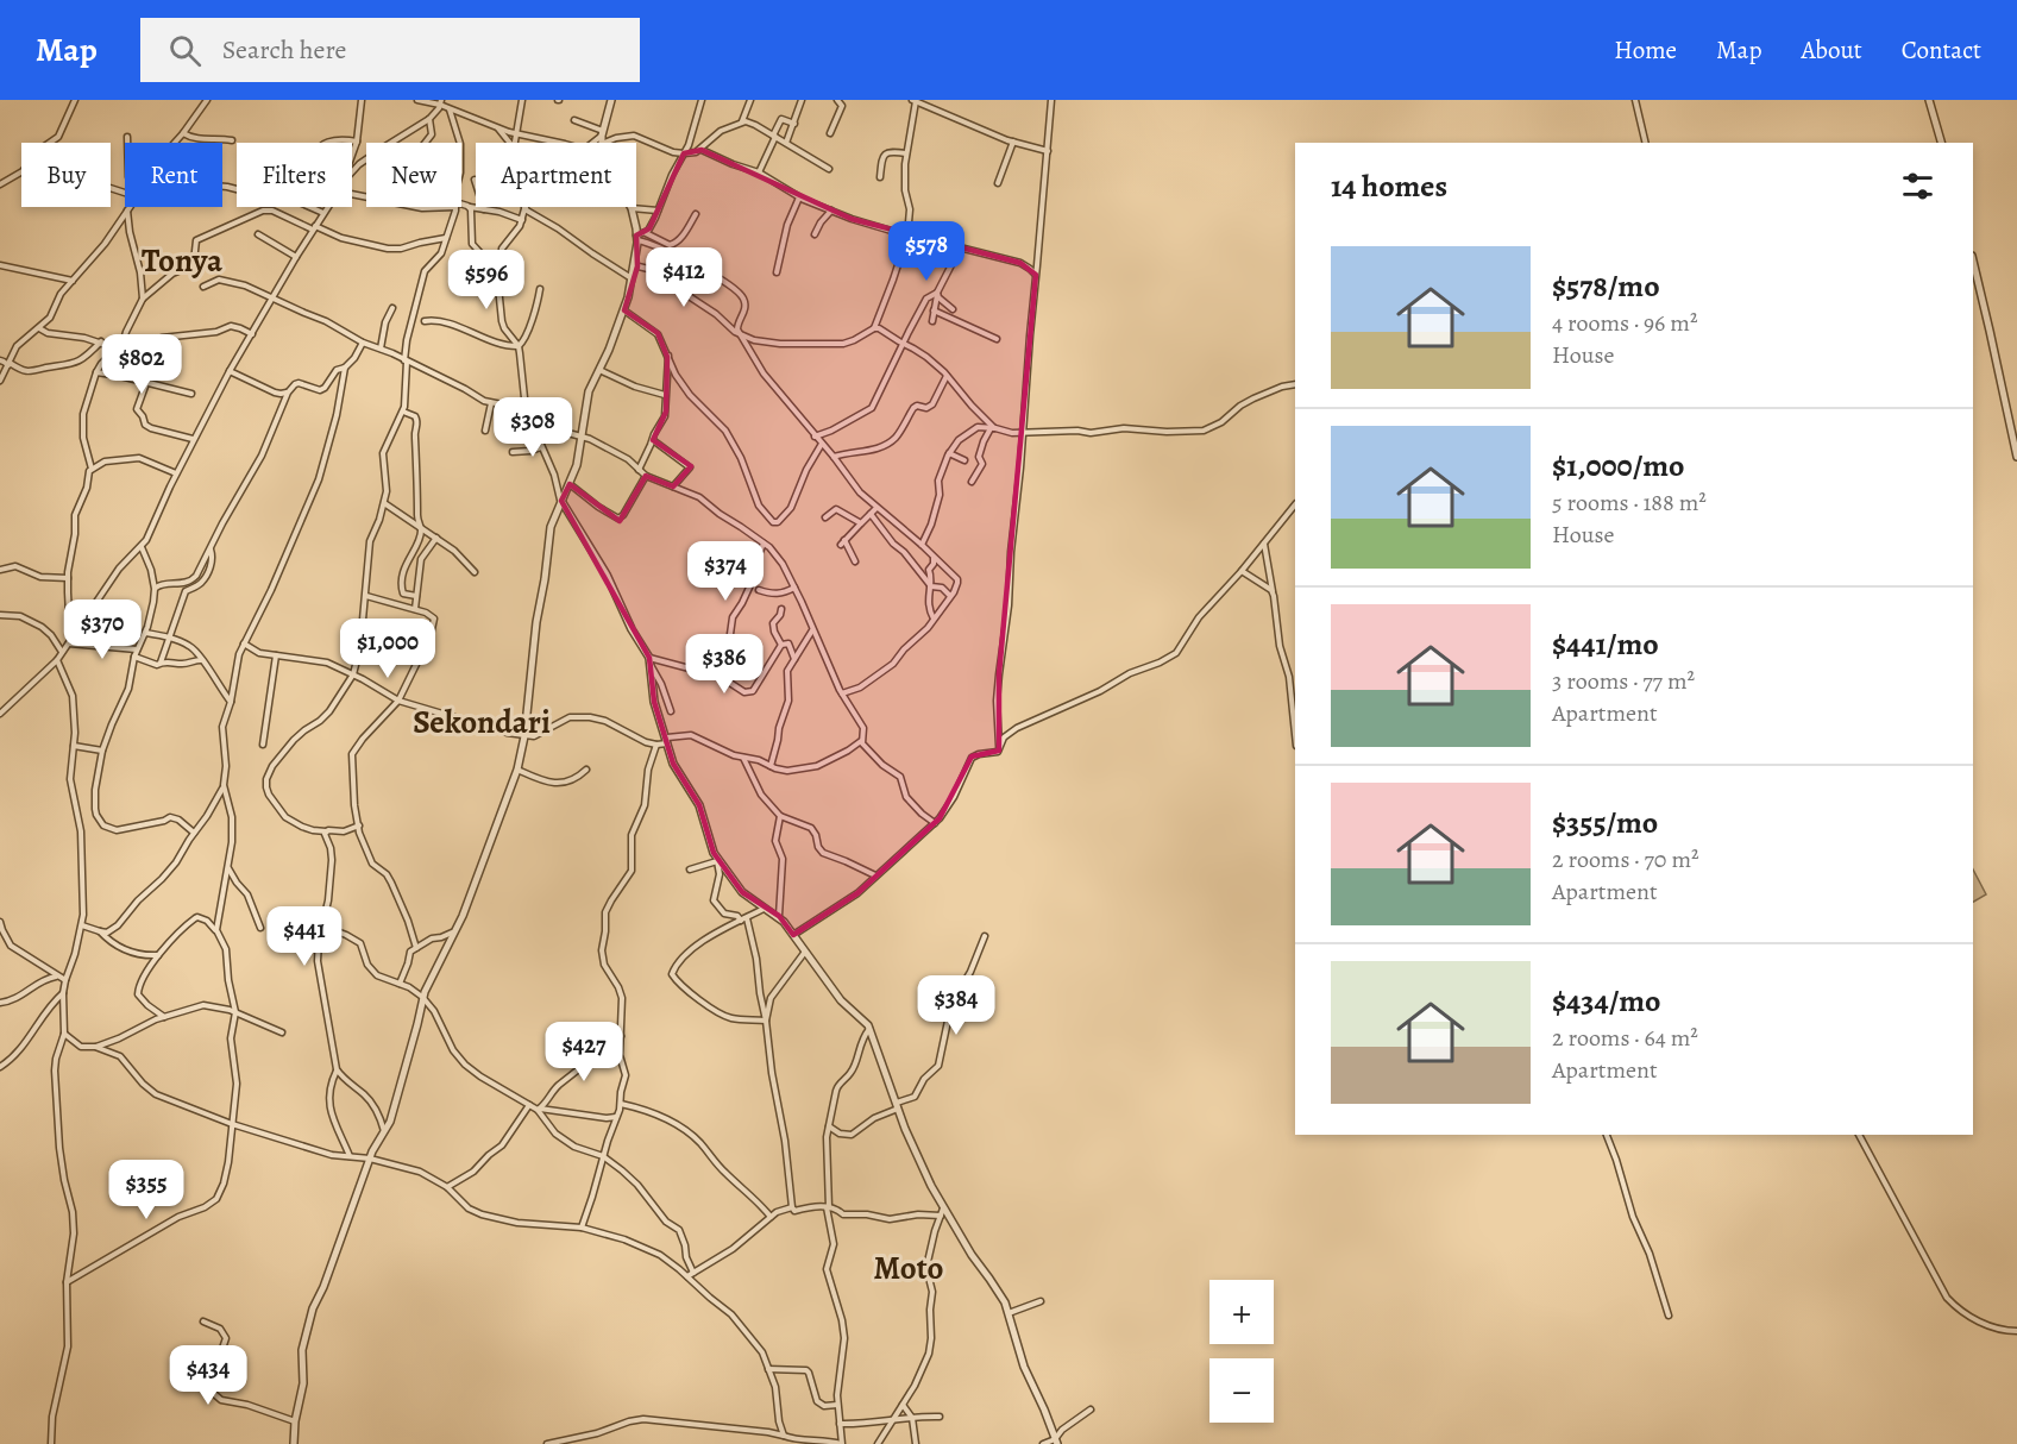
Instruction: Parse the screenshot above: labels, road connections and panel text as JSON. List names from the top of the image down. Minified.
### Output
{"districts":["Tonya","Sekondari","Moto"],"page":{"header":"Map","search":"Search here","nav":["Home","Map","About","Contact"],"chip":["Buy","Rent","Filters","New","Apartment"],"heading":"14 homes","price":["$578","$412","$596","$802","$308","$374","$370","$1,000","$386","$441","$384","$427","$355","$434"],"list":[{"name":"$578/mo","note":"4 rooms · 96 m² · House"},{"name":"$1,000/mo","note":"5 rooms · 188 m² · House"},{"name":"$441/mo","note":"3 rooms · 77 m² · Apartment"},{"name":"$355/mo","note":"2 rooms · 70 m² · Apartment"},{"name":"$434/mo","note":"2 rooms · 64 m² · Apartment"}],"map_buttons":["+","−"]}}
